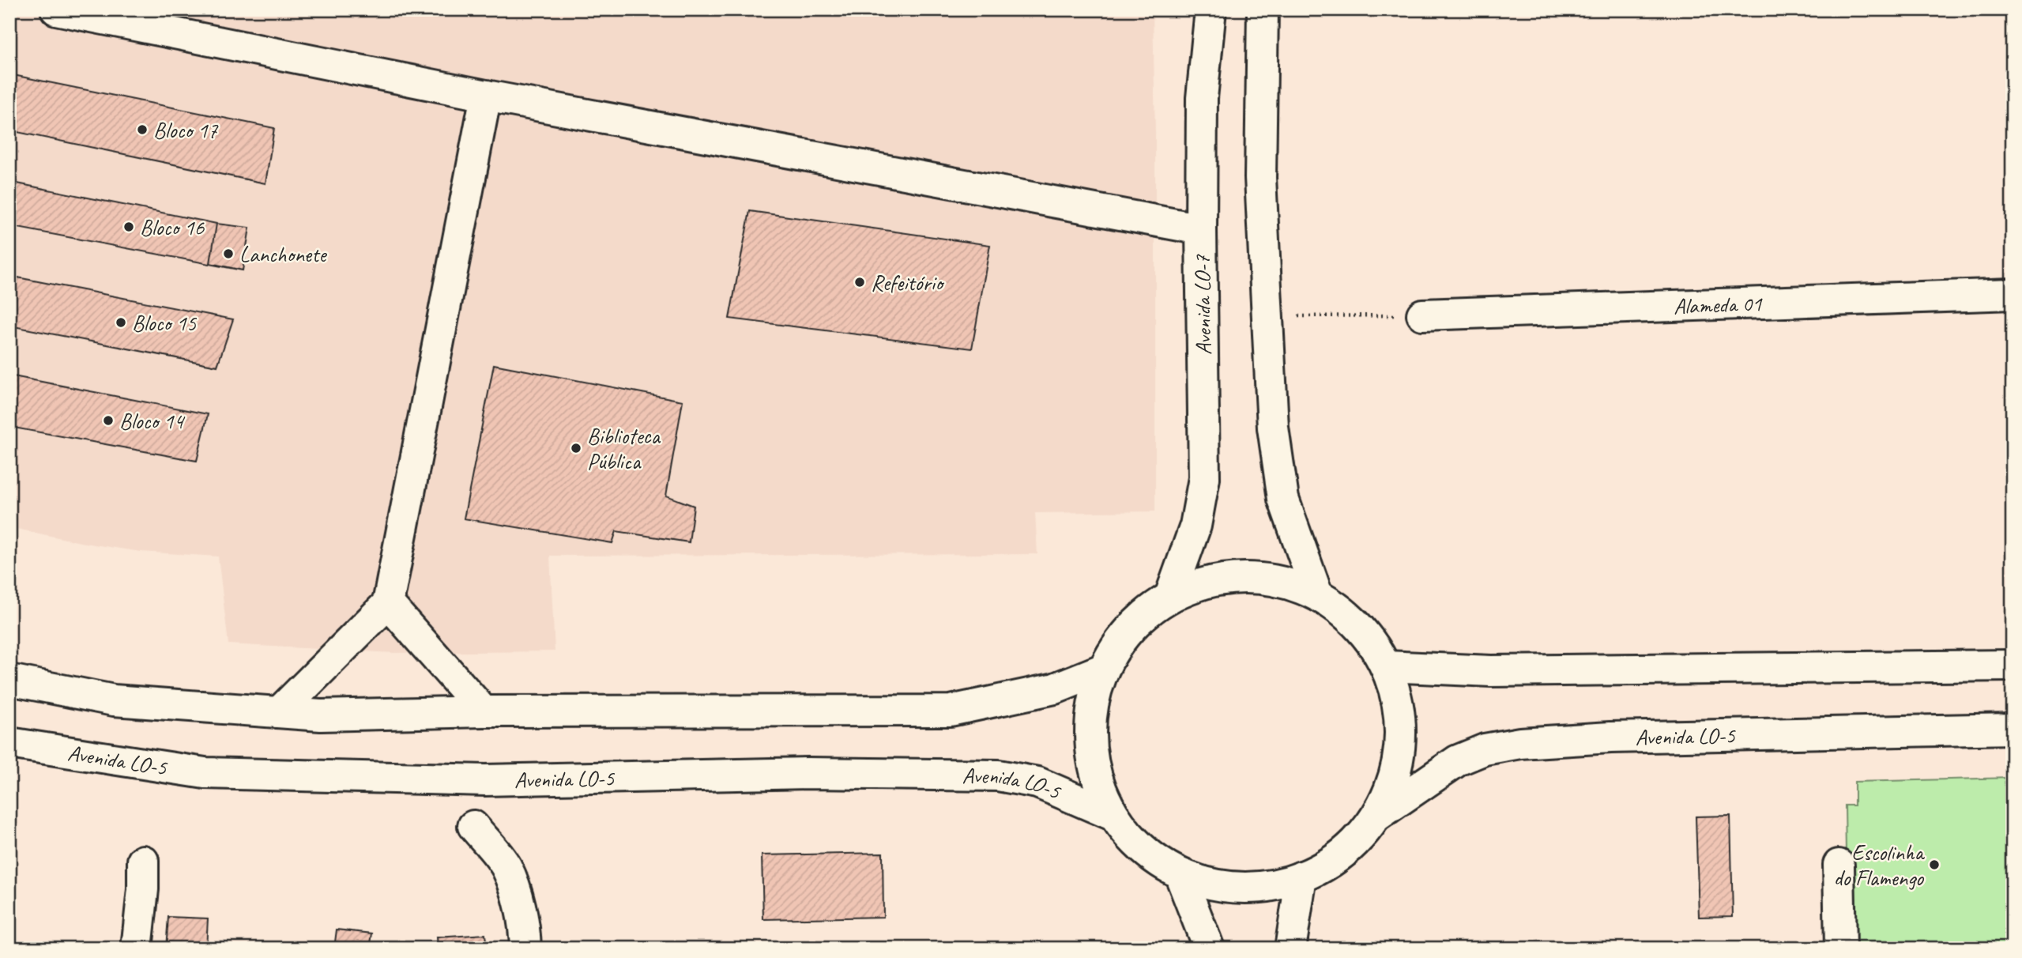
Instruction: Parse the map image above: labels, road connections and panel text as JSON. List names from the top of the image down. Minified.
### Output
{"streets":{"main road":["Alameda 01","Avenida LO-7","Avenida LO-5"]},"places":["Bloco 17","Bloco 16","Lanchonete","Refeitório","Bloco 15","Bloco 14","Biblioteca Pública","Escolinha do Flamengo"]}
